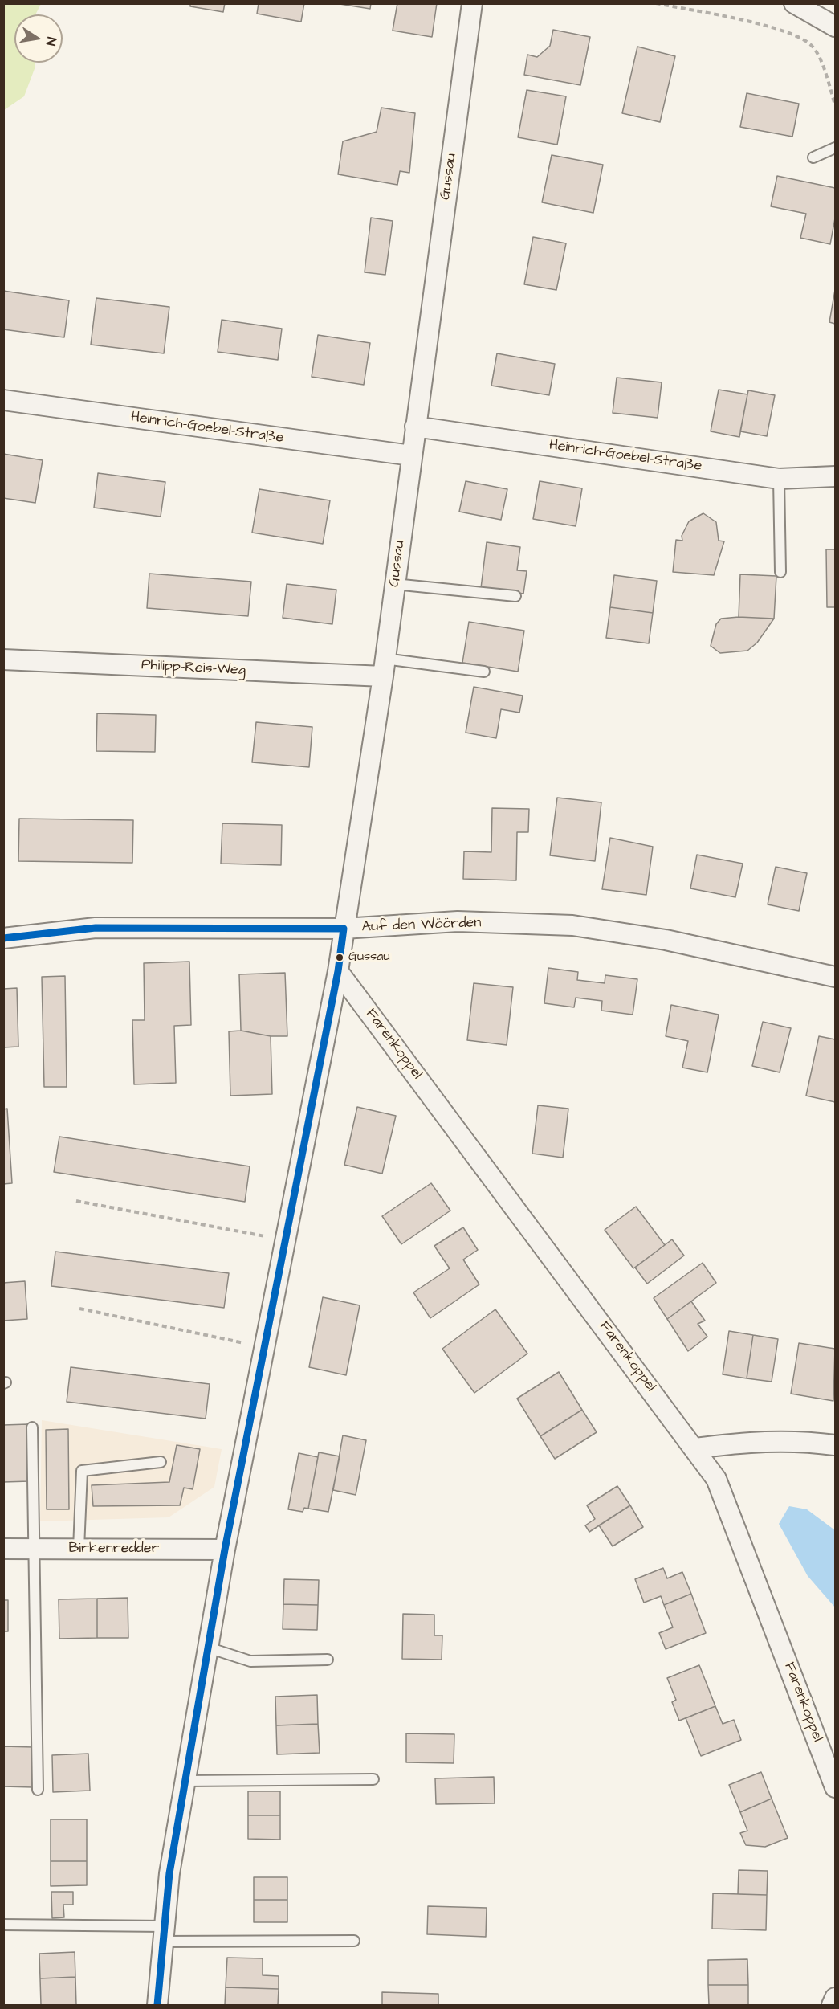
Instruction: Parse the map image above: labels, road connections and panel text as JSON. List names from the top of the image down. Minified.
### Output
{"streets":{"street":["Gussau","Heinrich-Goebel-Straße","Philipp-Reis-Weg","Auf den Wöörden","Farenkoppel","Birkenredder"]},"crossings":[["Gussau","Heinrich-Goebel-Straße"],["Gussau","Philipp-Reis-Weg"],["Gussau","Auf den Wöörden"],["Gussau","Farenkoppel"],["Gussau","Birkenredder"]],"places":["Gussau"],"north":"right"}
